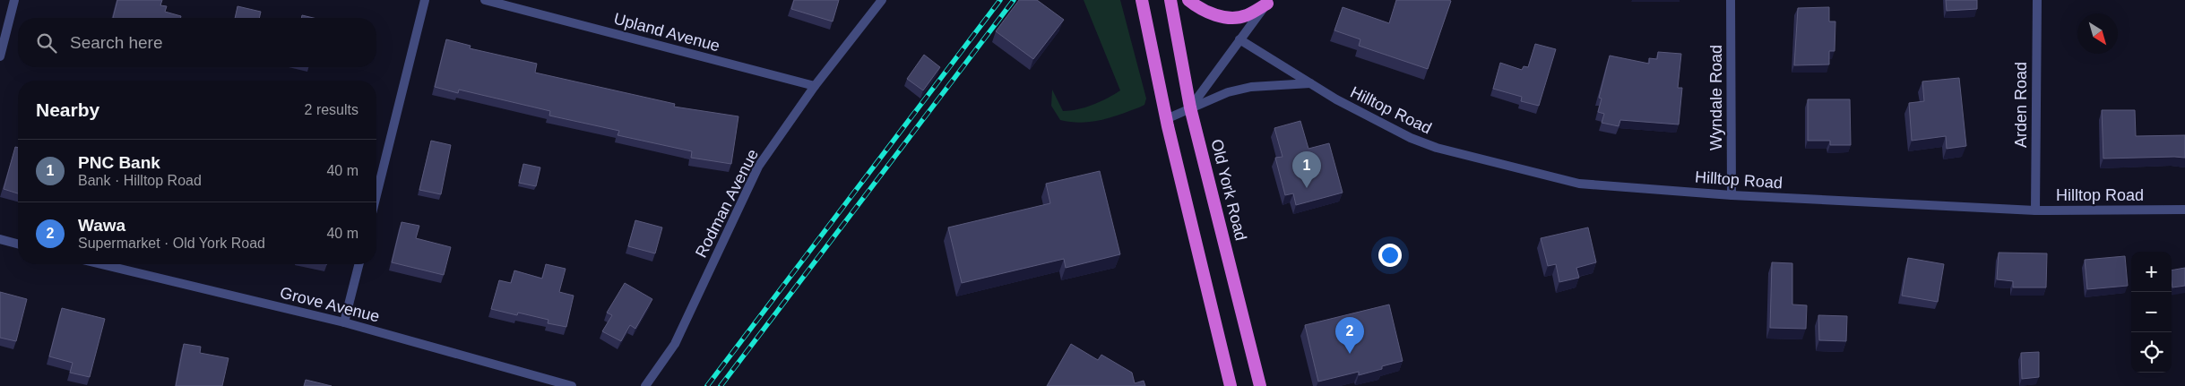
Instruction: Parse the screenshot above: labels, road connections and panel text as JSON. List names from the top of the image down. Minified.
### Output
{"streets":{"highway":["Old York Road"],"street":["Upland Avenue","Wyndale Road","Arden Road","Hilltop Road","Rodman Avenue","Grove Avenue"]},"crossings":[["Upland Avenue","Rodman Avenue"],["Wyndale Road","Hilltop Road"],["Arden Road","Hilltop Road"]],"north":"bottom right","page":{"search":"Search here","heading":["Nearby","2 results"],"list":[{"mark":"1","name":"PNC Bank","note":"Bank · Hilltop Road","value":"40 m"},{"mark":"2","name":"Wawa","note":"Supermarket · Old York Road","value":"40 m"}],"pins":["1","2"],"map_buttons":["+","−"]}}
